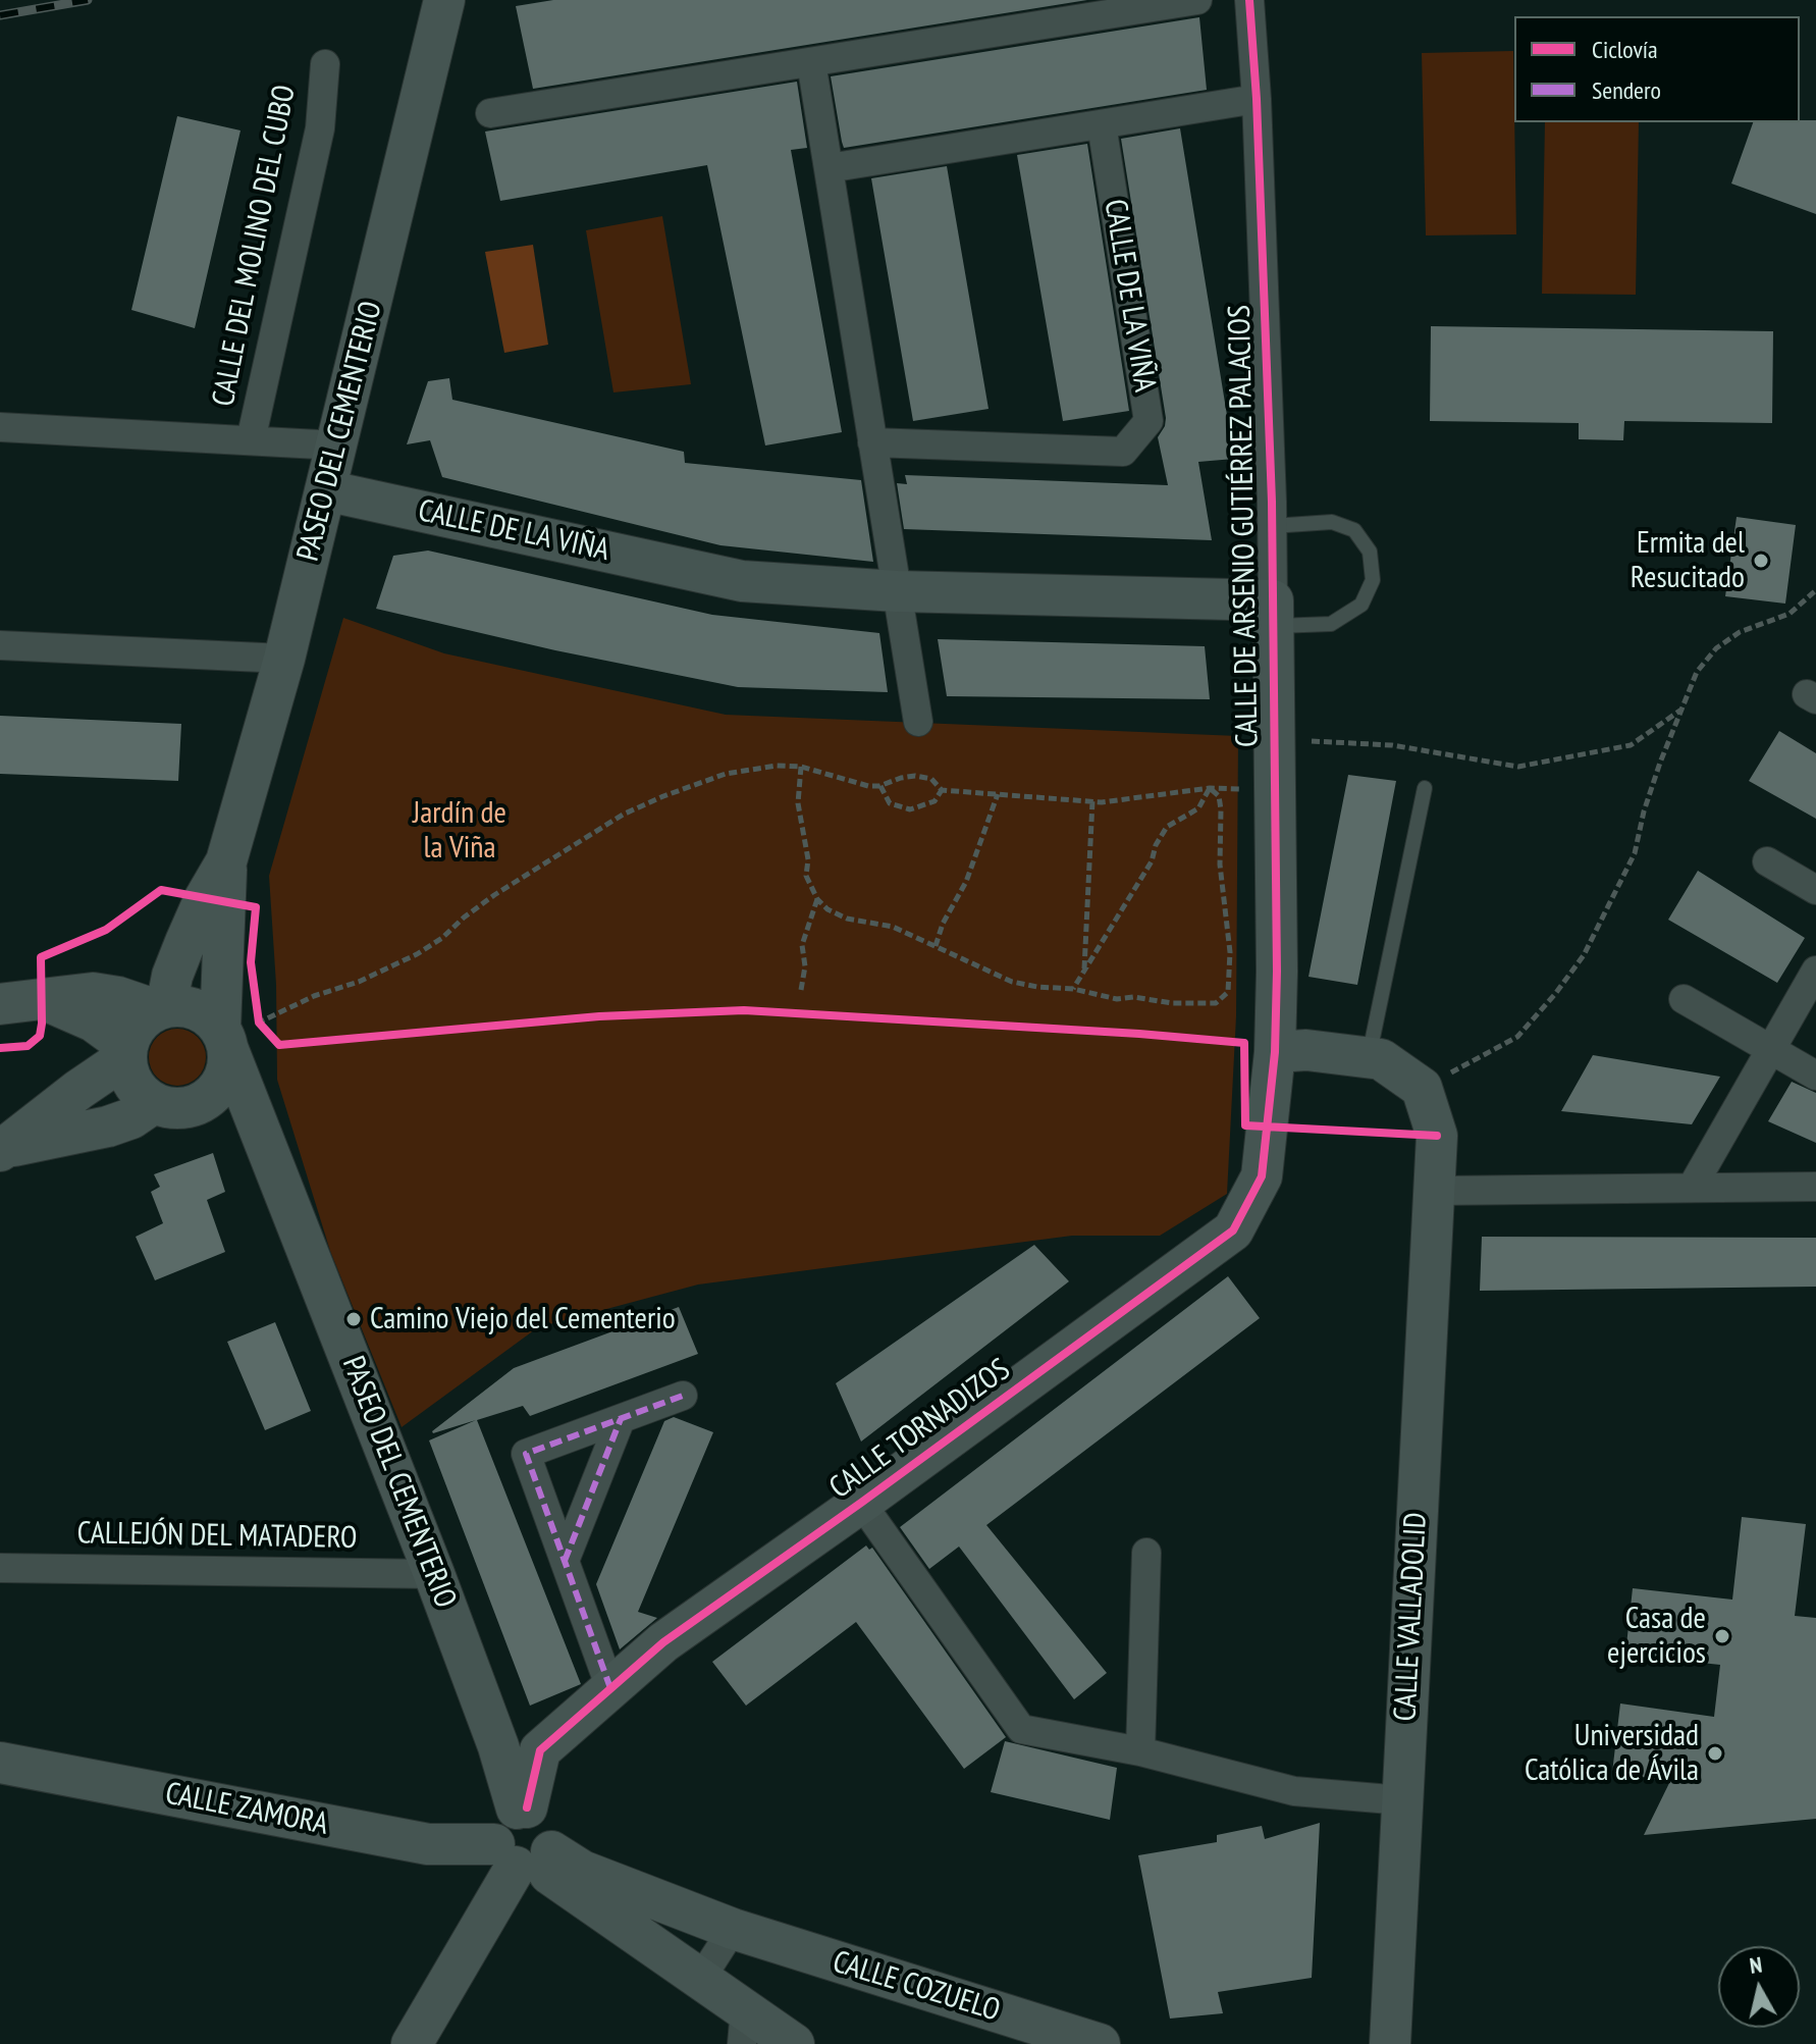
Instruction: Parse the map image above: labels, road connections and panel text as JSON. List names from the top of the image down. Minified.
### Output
{"streets":{"street":["CALLE DEL MOLINO DEL CUBO","CALLE DE LA VIÑA","PASEO DEL CEMENTERIO","CALLE DE ARSENIO GUTIÉRREZ PALACIOS","CALLE TORNADIZOS","CALLEJÓN DEL MATADERO","CALLE VALLADOLID","CALLE ZAMORA","CALLE COZUELO"]},"crossings":[["CALLE DEL MOLINO DEL CUBO","PASEO DEL CEMENTERIO"],["CALLE DE LA VIÑA","PASEO DEL CEMENTERIO"],["CALLE DE LA VIÑA","CALLE DE ARSENIO GUTIÉRREZ PALACIOS"],["PASEO DEL CEMENTERIO","CALLE TORNADIZOS"],["PASEO DEL CEMENTERIO","CALLEJÓN DEL MATADERO"],["CALLE DE ARSENIO GUTIÉRREZ PALACIOS","CALLE TORNADIZOS"],["CALLE DE ARSENIO GUTIÉRREZ PALACIOS","CALLE VALLADOLID"],["CALLE TORNADIZOS","CALLE VALLADOLID"],["CALLE ZAMORA","CALLE COZUELO"]],"parks":["Jardín de la Viña"],"places":["Ermita del Resucitado","Camino Viejo del Cementerio","Casa de ejercicios","Universidad Católica de Ávila"],"legend":["Ciclovía","Sendero"],"north":"top"}
